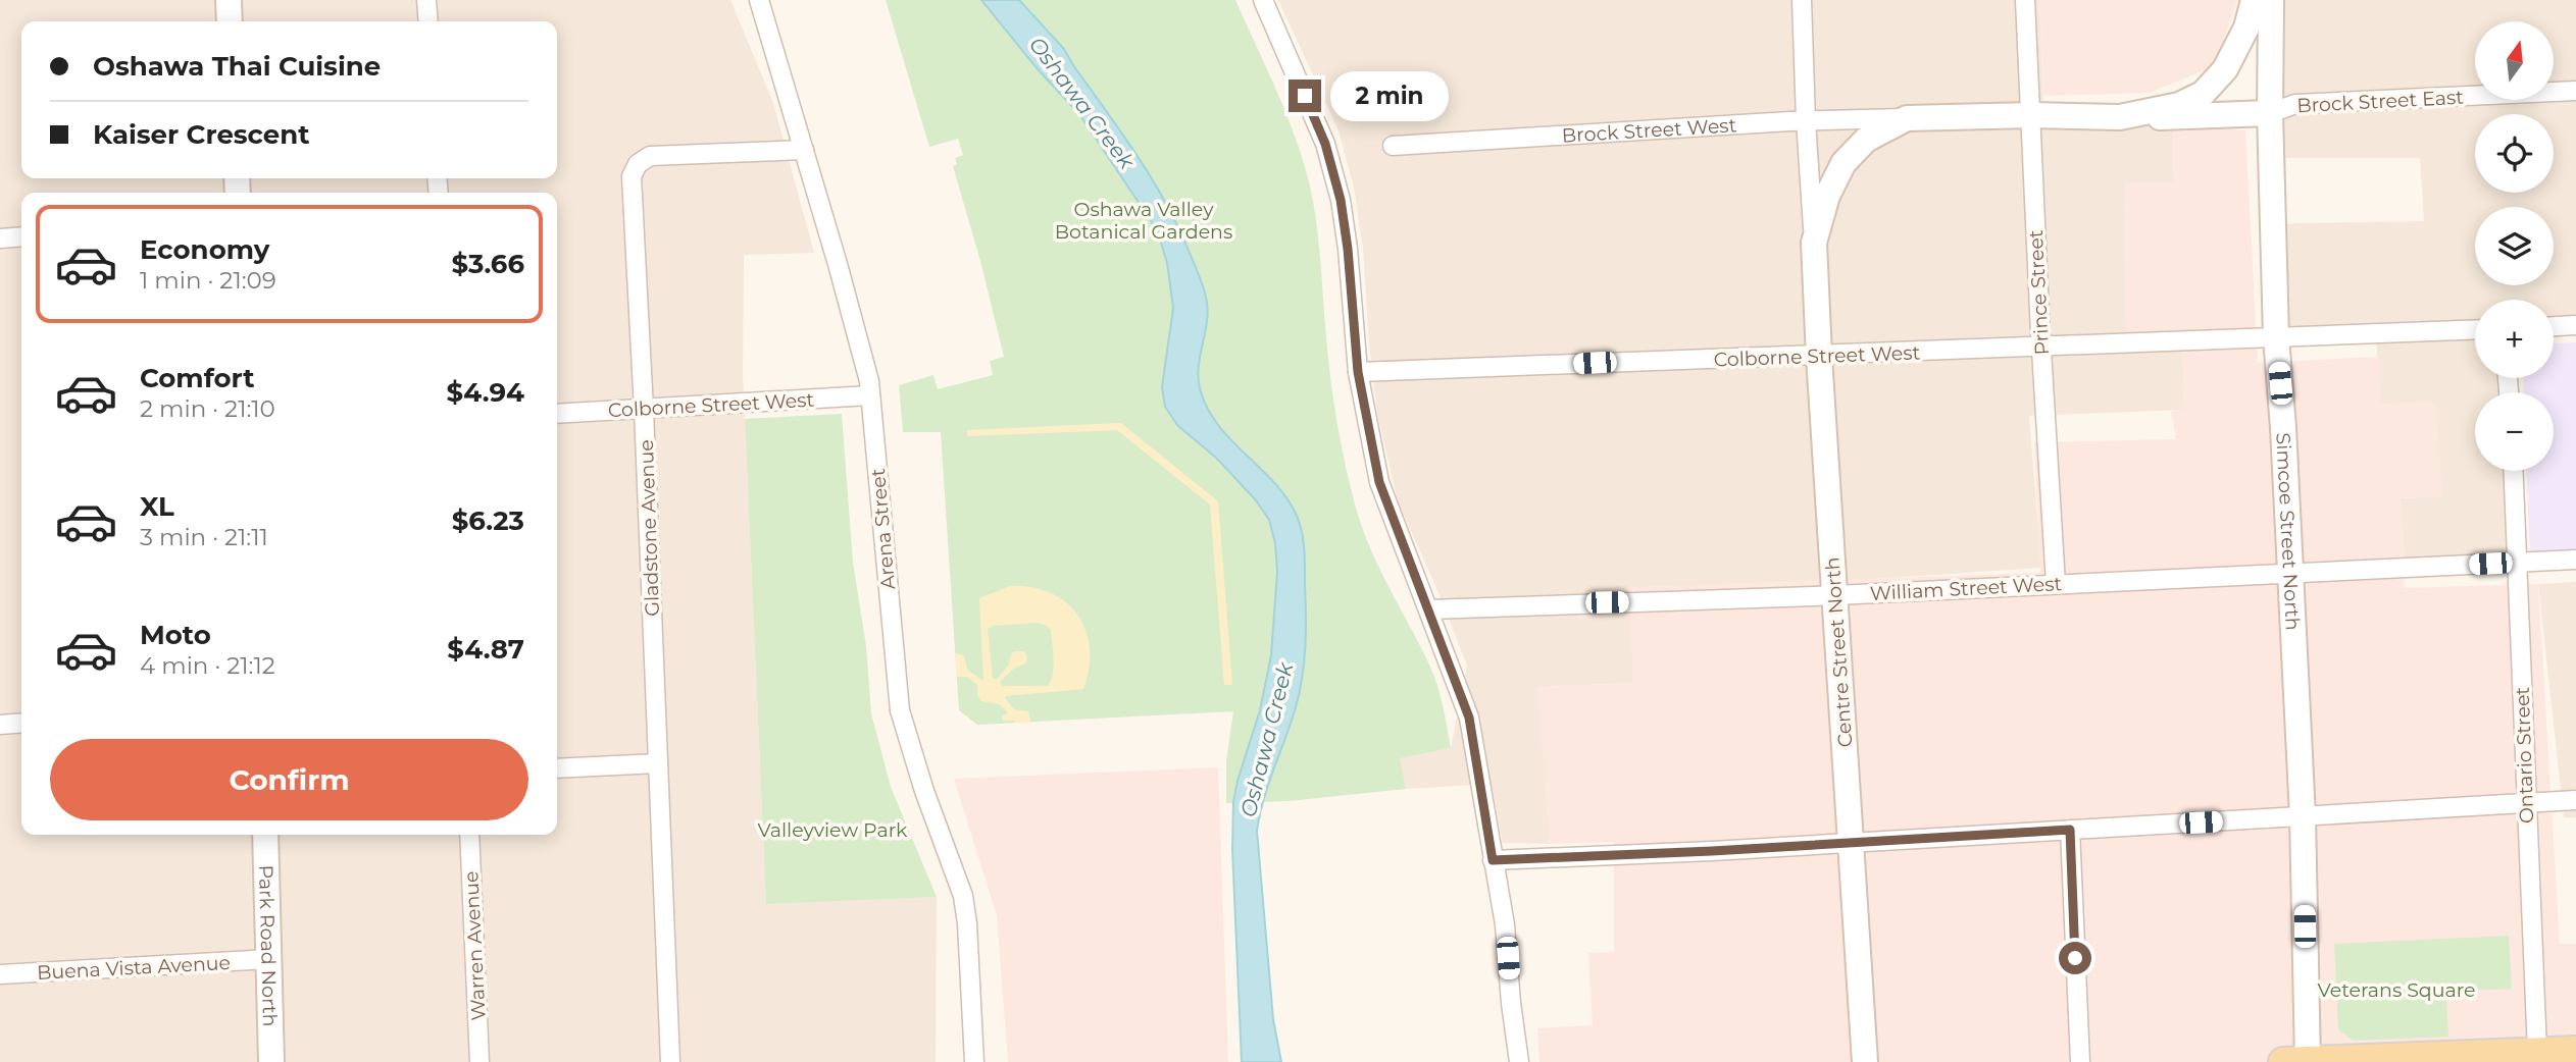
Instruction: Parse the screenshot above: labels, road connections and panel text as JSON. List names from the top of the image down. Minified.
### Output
{"streets":{"main road":["Brock Street West","Simcoe Street North","Centre Street North","Park Road North"],"street":["Brock Street East","Prince Street","Colborne Street West","Gladstone Avenue","Arena Street","William Street West","Ontario Street","Warren Avenue","Buena Vista Avenue"]},"crossings":[["Brock Street East","Simcoe Street North"],["Brock Street West","Prince Street"],["Brock Street West","Centre Street North"],["Prince Street","Colborne Street West"],["Prince Street","William Street West"],["Colborne Street West","Gladstone Avenue"],["Colborne Street West","Arena Street"],["Colborne Street West","Simcoe Street North"],["Colborne Street West","Centre Street North"],["Gladstone Avenue","Arena Street"],["Simcoe Street North","William Street West"],["William Street West","Centre Street North"],["William Street West","Ontario Street"],["Park Road North","Buena Vista Avenue"]],"water":["Oshawa Creek"],"parks":["Oshawa Valley Botanical Gardens","Valleyview Park","Veterans Square"],"north":"top","page":{"map_buttons":["+","−"],"banner":["Oshawa Thai Cuisine","Kaiser Crescent"],"bubble":"2 min","list":[{"name":"Economy","note":"1 min · 21:09","value":"$3.66"},{"name":"Comfort","note":"2 min · 21:10","value":"$4.94"},{"name":"XL","note":"3 min · 21:11","value":"$6.23"},{"name":"Moto","note":"4 min · 21:12","value":"$4.87"}],"buttons":"Confirm"}}
